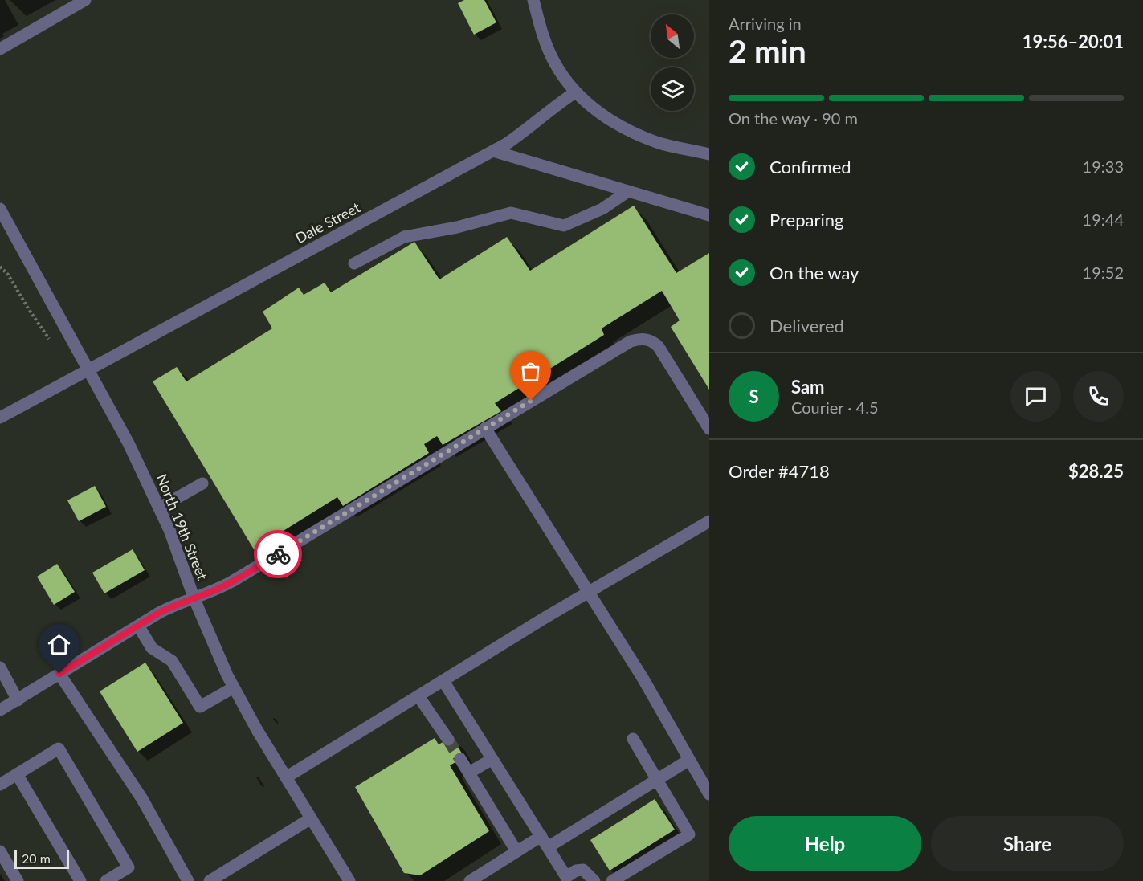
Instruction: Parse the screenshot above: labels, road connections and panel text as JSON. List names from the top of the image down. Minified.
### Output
{"streets":{"street":["Dale Street","North 19th Street"]},"crossings":[["Dale Street","North 19th Street"]],"scale_bar":"20 m","north":"top left","page":{"heading":["2 min","Arriving in","19:56–20:01"],"panel":["Sam","Courier · 4.5","Order #4718","$28.25"],"bar":"On the way · 90 m","list":[["Confirmed","19:33"],["Preparing","19:44"],["On the way","19:52"],"Delivered"],"round":"S","buttons":["Help","Share"],"scale":"20 m"}}
